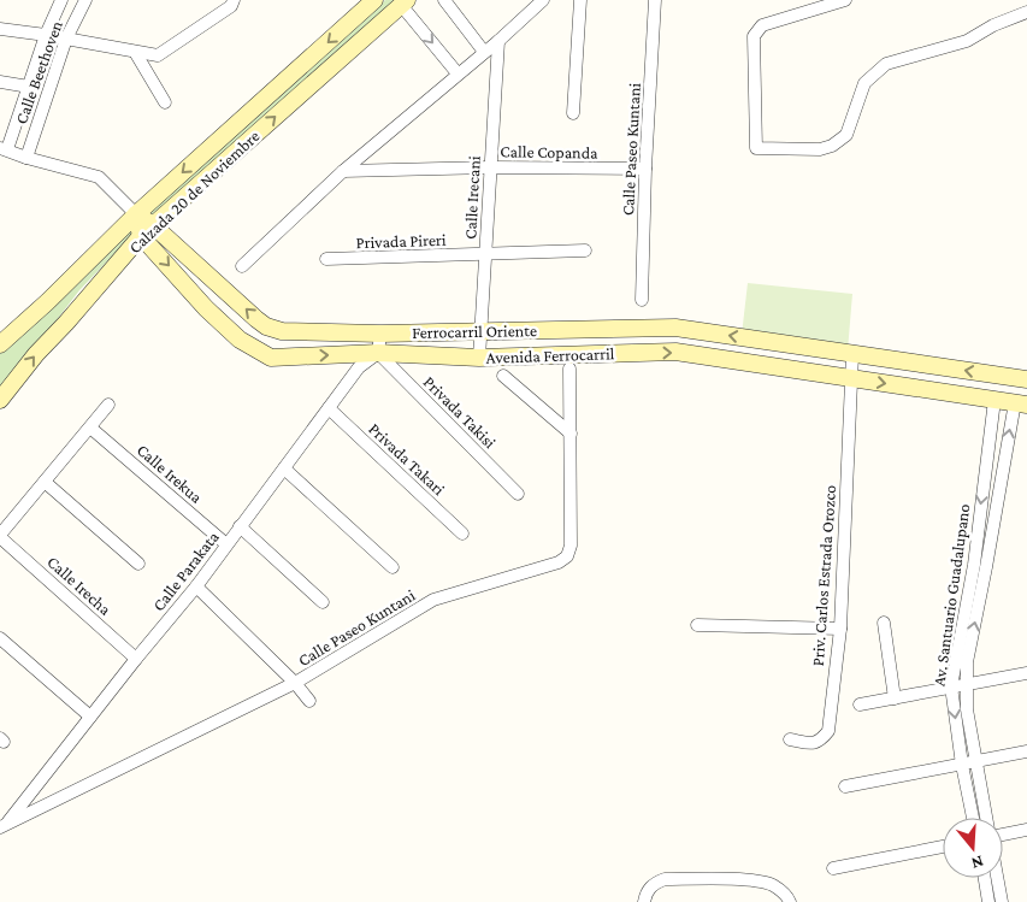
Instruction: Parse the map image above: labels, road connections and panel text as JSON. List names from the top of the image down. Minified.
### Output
{"streets":{"main road":["Calzada 20 de Noviembre","Ferrocarril Oriente","Avenida Ferrocarril"],"street":["Calle Beethoven","Calle Paseo Kuntani","Calle Copanda","Calle Irecani","Privada Pireri","Privada Takisi","Privada Takari","Calle Irekua","Calle Parakata","Priv. Carlos Estrada Orozco","Calle Irecha","Av. Santuario Guadalupano"]},"crossings":[["Calle Paseo Kuntani","Calle Copanda"],["Calle Paseo Kuntani","Calle Parakata"],["Calle Copanda","Calle Irecani"],["Calzada 20 de Noviembre","Ferrocarril Oriente"],["Calzada 20 de Noviembre","Avenida Ferrocarril"],["Calle Irecani","Privada Pireri"],["Calle Irecani","Ferrocarril Oriente"],["Calle Irecani","Avenida Ferrocarril"],["Ferrocarril Oriente","Avenida Ferrocarril"],["Avenida Ferrocarril","Privada Takisi"],["Avenida Ferrocarril","Calle Parakata"],["Avenida Ferrocarril","Priv. Carlos Estrada Orozco"],["Avenida Ferrocarril","Av. Santuario Guadalupano"],["Privada Takisi","Calle Parakata"],["Privada Takari","Calle Parakata"],["Calle Irekua","Calle Parakata"],["Calle Parakata","Calle Irecha"]],"one_way":["Ferrocarril Oriente","Avenida Ferrocarril"],"north":"bottom"}
